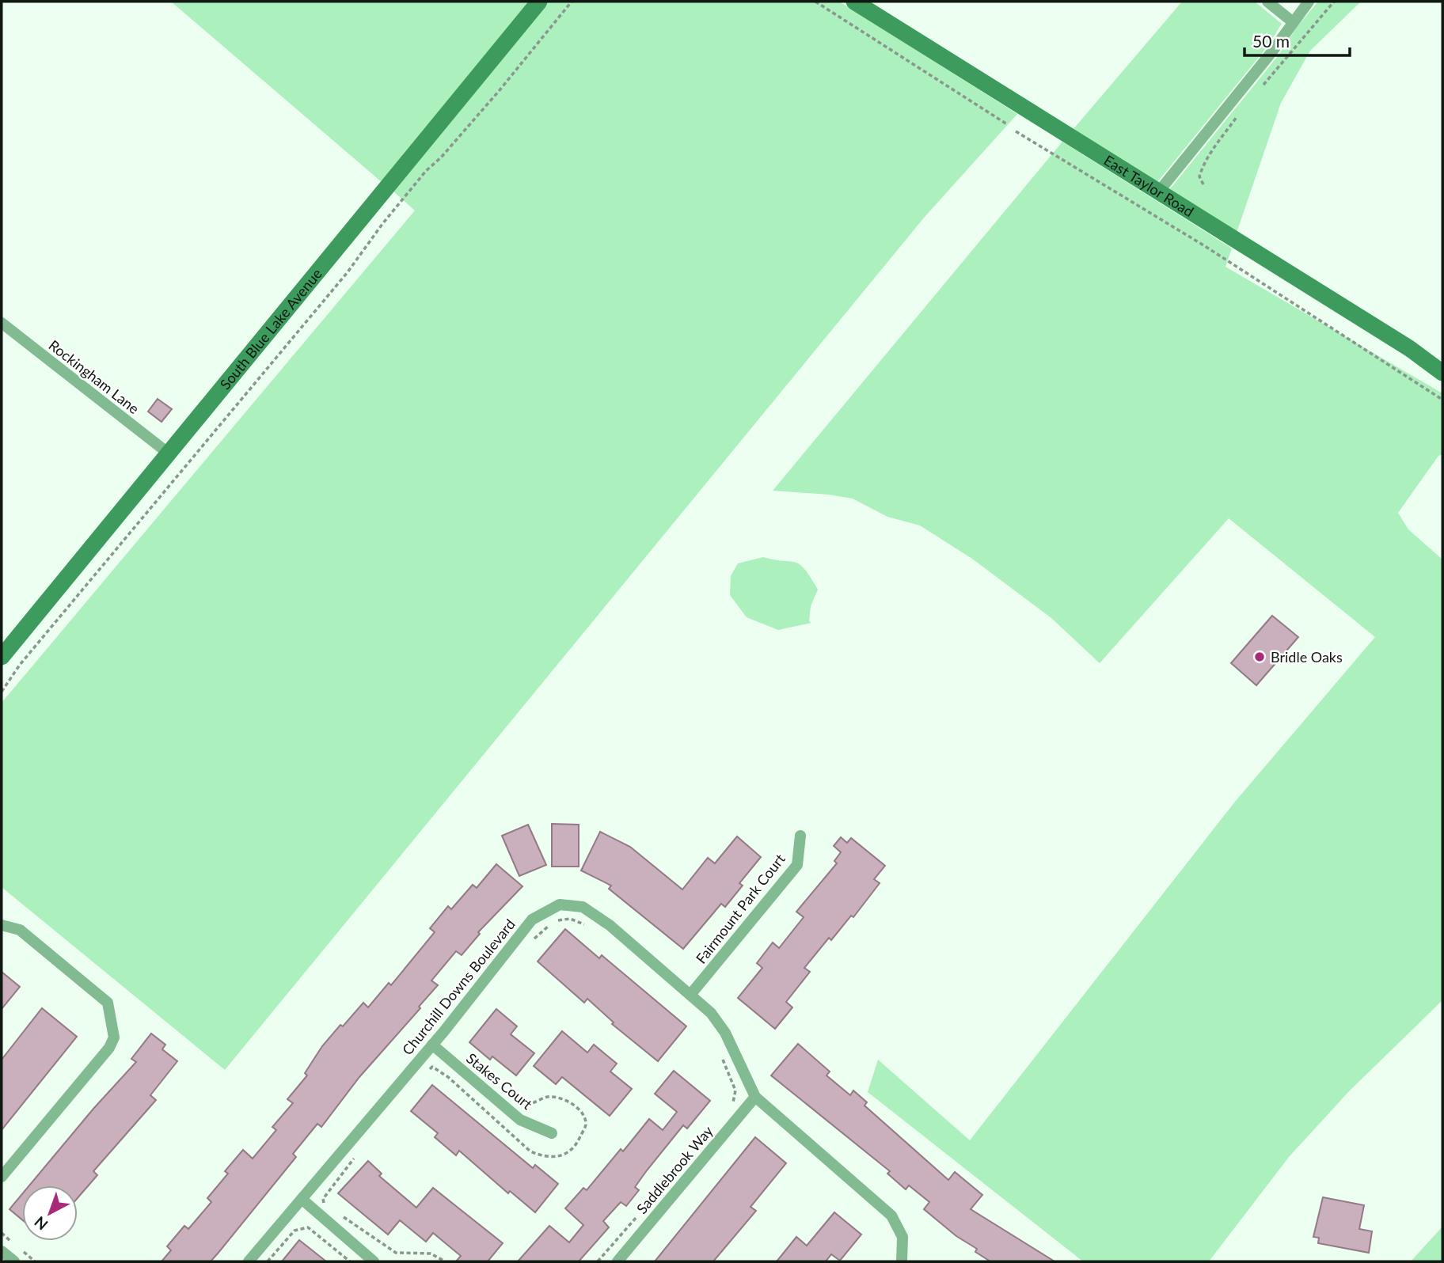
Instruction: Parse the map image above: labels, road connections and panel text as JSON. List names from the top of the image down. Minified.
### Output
{"streets":{"main road":["East Taylor Road","South Blue Lake Avenue"],"street":["Rockingham Lane","Fairmount Park Court","Churchill Downs Boulevard","Stakes Court","Saddlebrook Way"]},"crossings":[["South Blue Lake Avenue","Rockingham Lane"],["Fairmount Park Court","Churchill Downs Boulevard"],["Churchill Downs Boulevard","Stakes Court"],["Churchill Downs Boulevard","Saddlebrook Way"]],"places":["Bridle Oaks"],"scale_bar":"50 m","north":"bottom left"}
